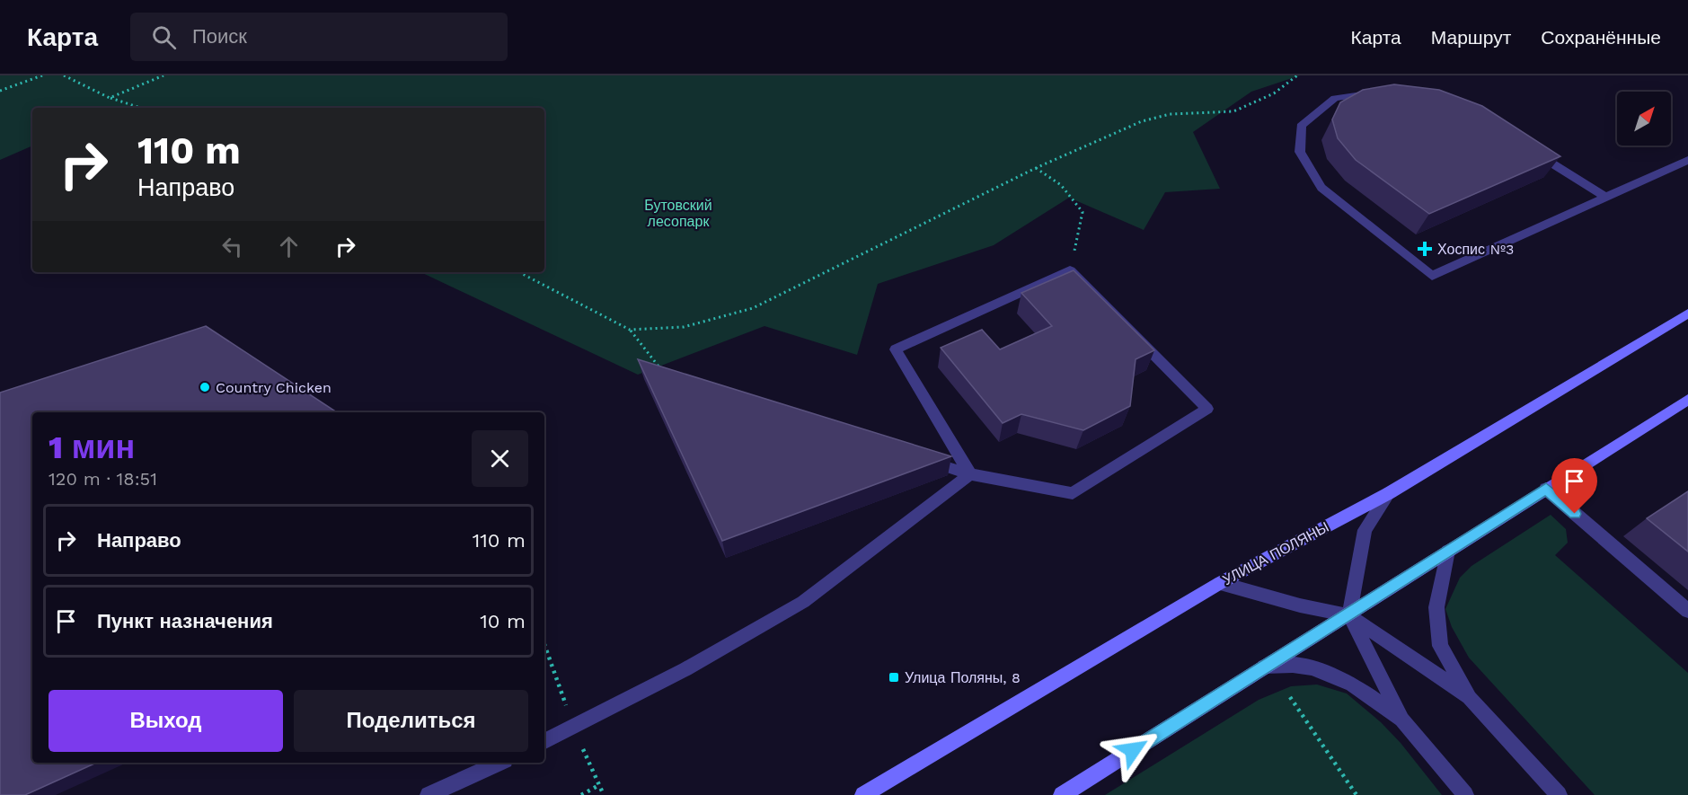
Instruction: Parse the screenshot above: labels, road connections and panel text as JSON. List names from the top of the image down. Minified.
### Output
{"streets":{"main road":["УЛИЦА ПОЛЯНЫ"]},"parks":["Бутовский лесопарк"],"places":{"health":["Хоспис №3"],"other":["Country Chicken"],"transit":["Улица Поляны, 8"]},"north":"top right","page":{"header":"Карта","search":"Поиск","nav":["Карта","Маршрут","Сохранённые"],"turn":["110 m","Направо"],"heading":["1 мин","120 m · 18:51"],"list":[{"name":"Направо","value":"110 m"},{"name":"Пункт назначения","value":"10 m"}],"buttons":["Выход","Поделиться"]}}
